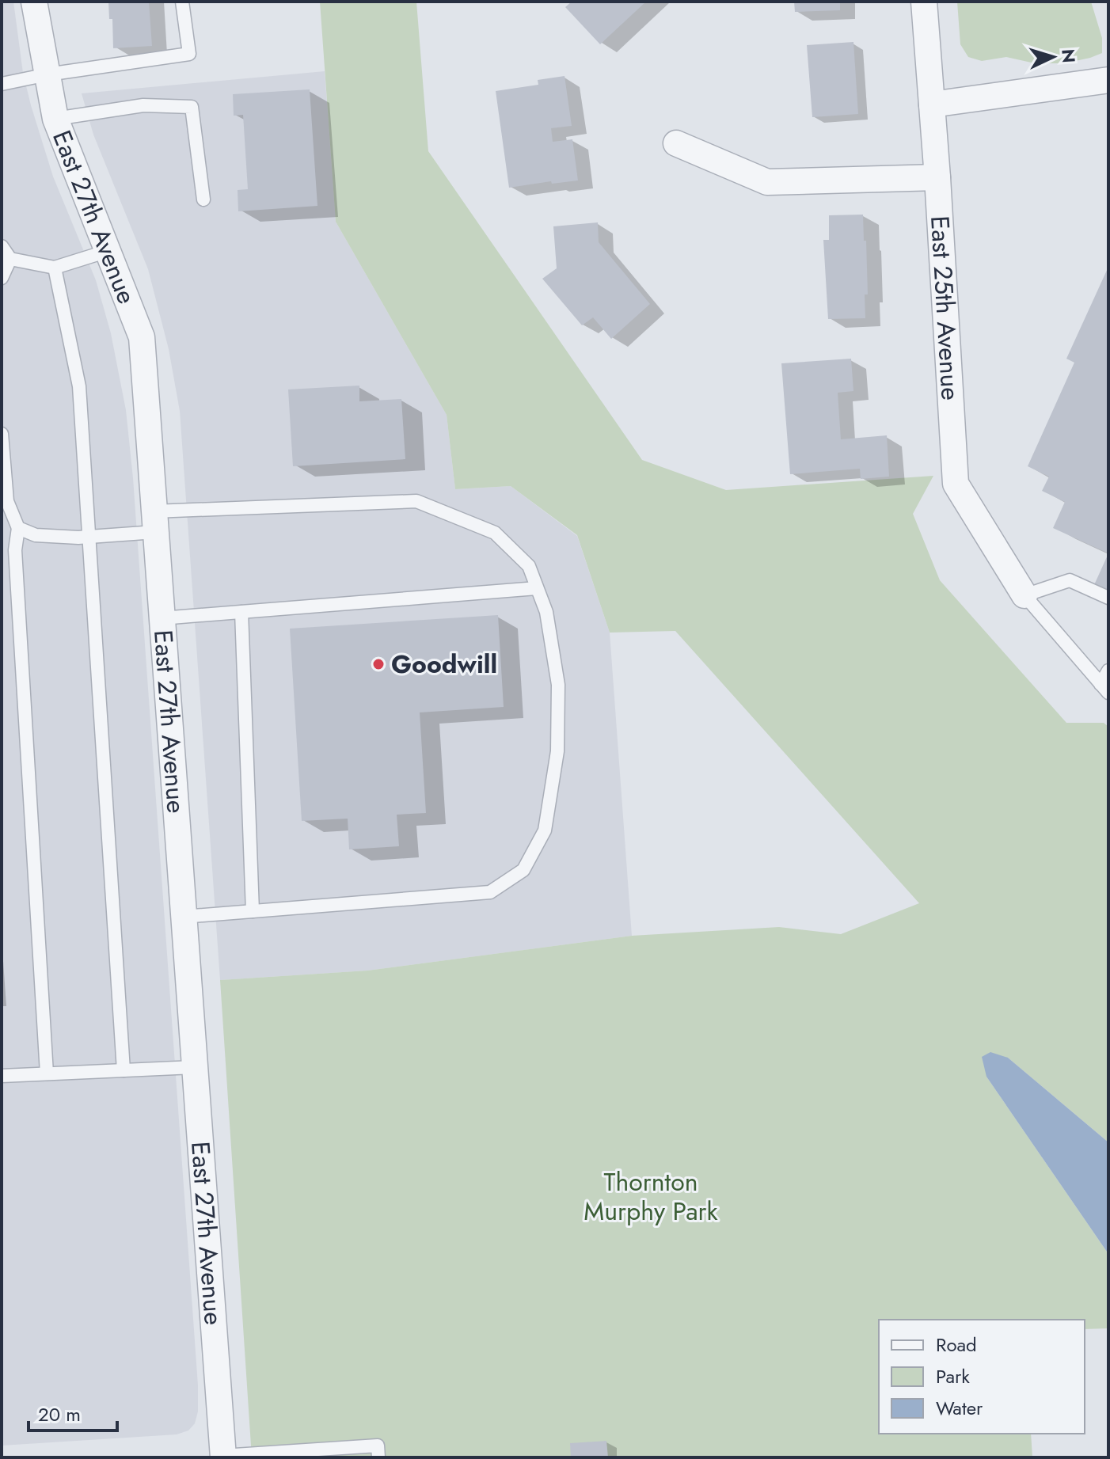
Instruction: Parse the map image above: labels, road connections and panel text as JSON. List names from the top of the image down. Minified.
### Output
{"streets":{"street":["East 27th Avenue","East 25th Avenue"]},"parks":["Thornton Murphy Park"],"places":["Goodwill"],"legend":["Road","Park","Water"],"scale_bar":"20 m","north":"right"}
